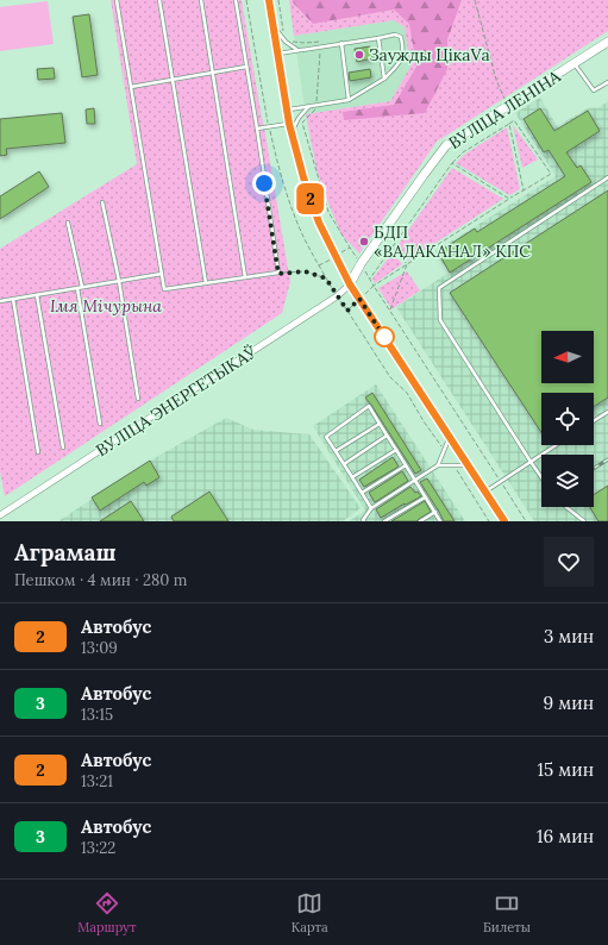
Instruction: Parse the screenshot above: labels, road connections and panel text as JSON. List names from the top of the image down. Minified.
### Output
{"streets":{"main road":["ВУЛІЦА ЛЕНІНА"],"street":["ВУЛІЦА ЭНЕРГЕТЫКАЎ"]},"crossings":[["ВУЛІЦА ЛЕНІНА","ВУЛІЦА ЭНЕРГЕТЫКАЎ"]],"parks":["Імя Мічурына"],"places":["Заужды ЦікаVа","БДП «ВАДАКАНАЛ» КПС"],"lines":["bus line 2"],"north":"left","page":{"on_map":"2","heading":["Аграмаш","Пешком · 4 мин · 280 m"],"list":[{"mark":"2","name":"Автобус","note":"13:09","value":"3 мин"},{"mark":"3","name":"Автобус","note":"13:15","value":"9 мин"},{"mark":"2","name":"Автобус","note":"13:21","value":"15 мин"},{"mark":"3","name":"Автобус","note":"13:22","value":"16 мин"}],"tabs":["Маршрут","Карта","Билеты"]}}
